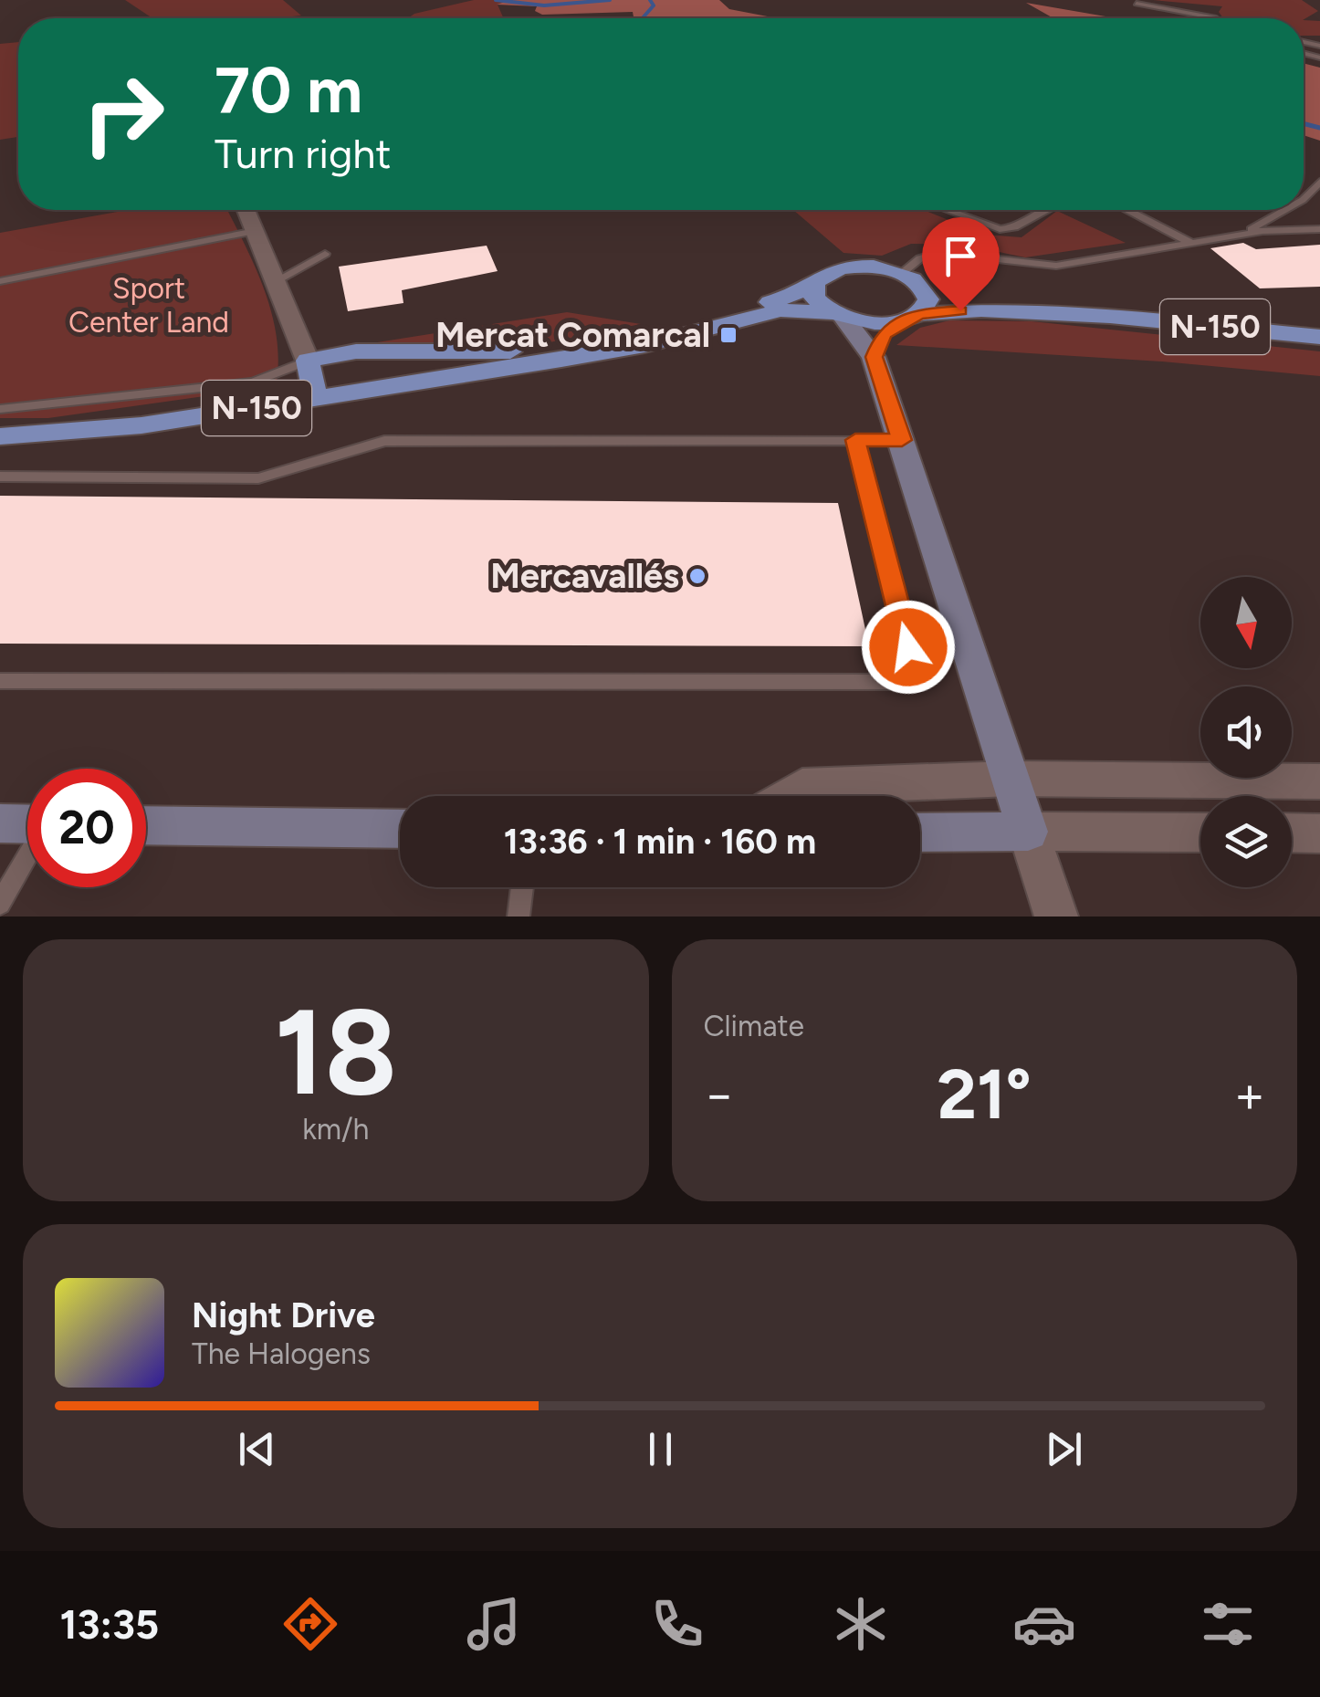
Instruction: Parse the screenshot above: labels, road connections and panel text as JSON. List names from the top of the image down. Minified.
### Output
{"streets":{"main road":["N-150"]},"parks":["Sport Center Land"],"places":{"transit":["Mercat Comarcal"],"other":["Mercavallés"]},"north":"bottom","page":{"turn":["70 m","Turn right"],"limit":"20","trip":"13:36 · 1 min · 160 m","tile":[["18","km/h"],"Climate"],"heat":["−","21°","+"],"song":["Night Drive","The Halogens"],"tabs":"13:35"}}
